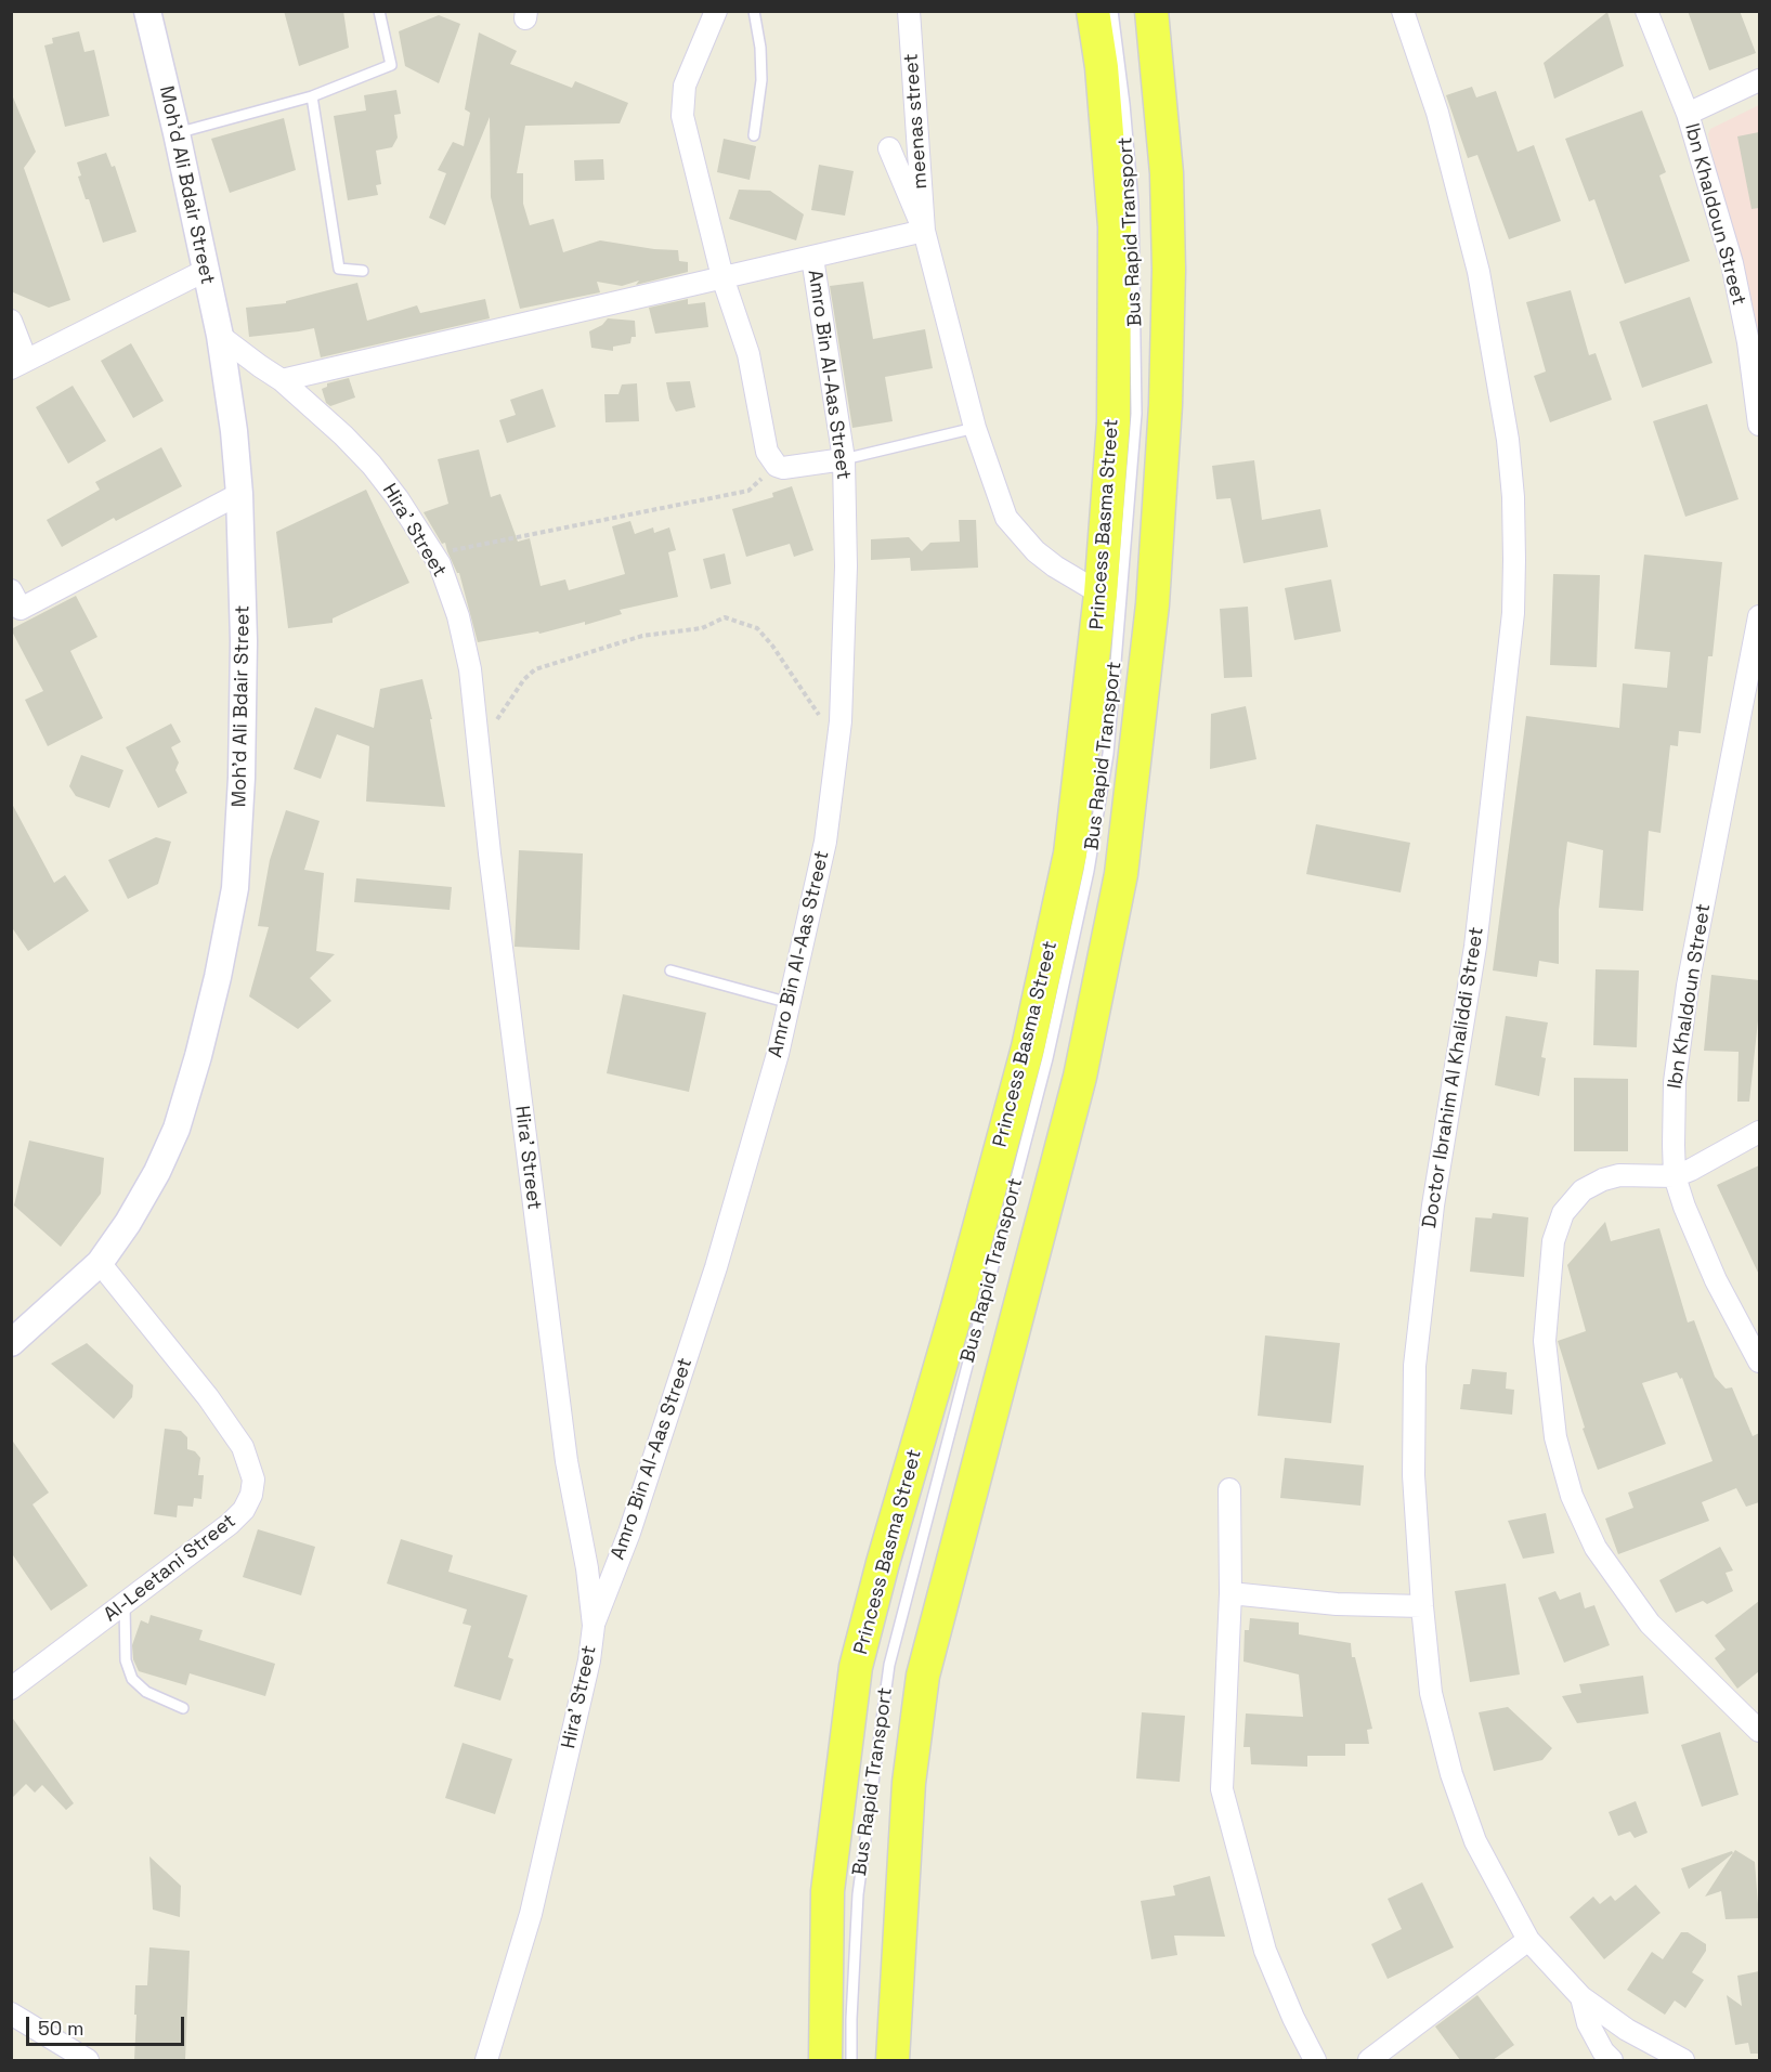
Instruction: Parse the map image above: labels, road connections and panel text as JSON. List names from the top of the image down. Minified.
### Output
{"streets":{"main road":["Princess Basma Street"],"street":["meenas street","Moh'd Ali Bdair Street","Ibn Khaldoun Street","Amro Bin Al-Aas Street","Hira' Street","Doctor Ibrahim Al Khaliddi Street","Al-Leetani Street"],"lane":["Bus Rapid Transport"]},"crossings":[["Moh'd Ali Bdair Street","Hira' Street"],["Moh'd Ali Bdair Street","Al-Leetani Street"],["Amro Bin Al-Aas Street","Hira' Street"]],"scale_bar":"50 m"}
